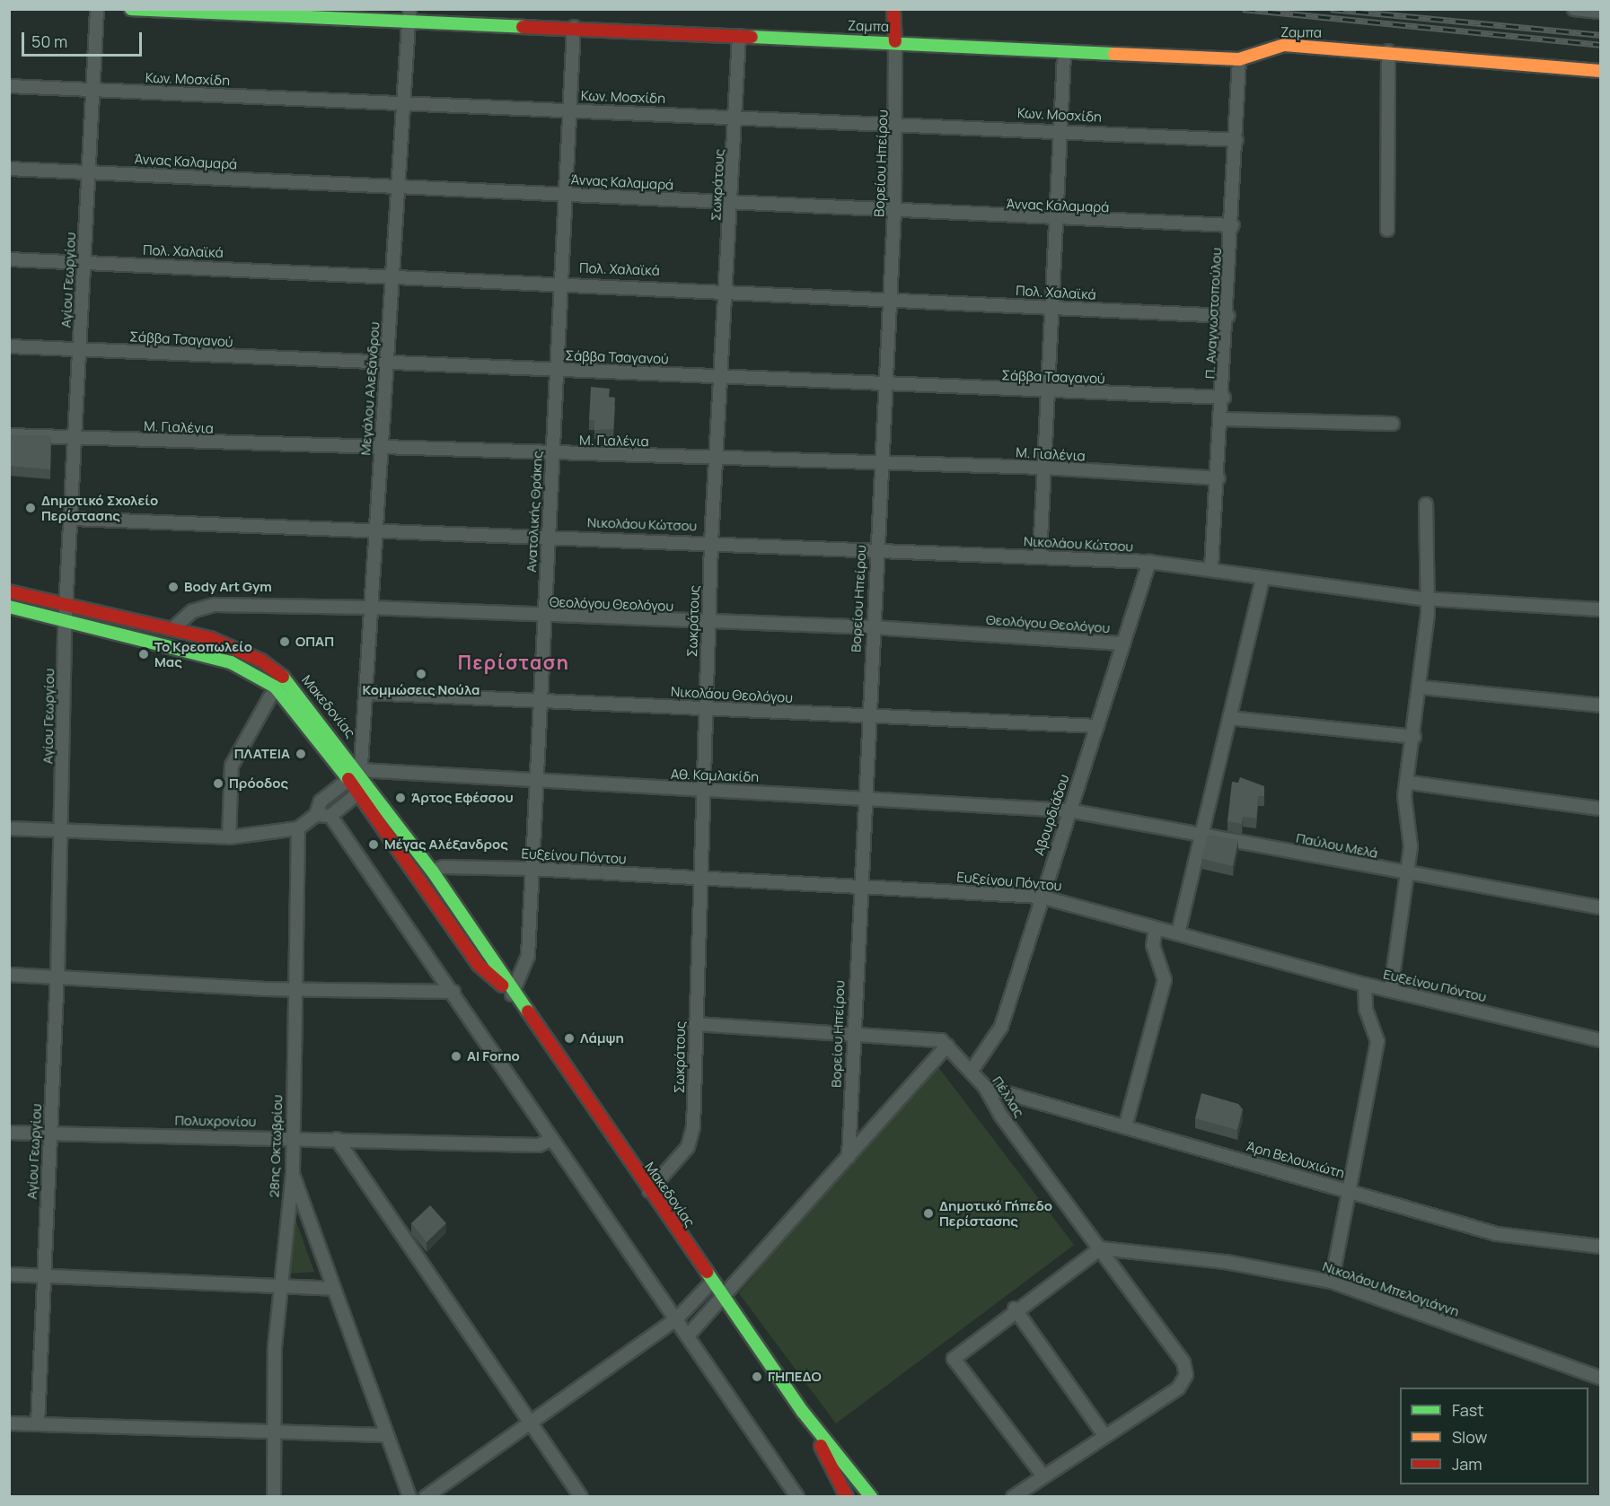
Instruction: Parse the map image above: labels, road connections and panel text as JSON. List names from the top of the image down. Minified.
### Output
{"streets":{"main road":["Ζαμπα","Μακεδονίας"],"street":["Κων. Μοσχίδη","Άννας Καλαμαρά","Βορείου Ηπείρου","Σωκράτους","Πολ. Χαλαϊκά","Αγίου Γεωργίου","Π. Αναγνωστοπούλου","Σάββα Τσαγανού","Μεγάλου Αλεξάνδρου","Μ. Γιαλένια","Ανατολικής Θράκης","Νικολάου Κώτσου","Θεολόγου Θεολόγου","Νικολάου Θεολόγου","Αθ. Καμλακίδη","Αβουρδιάδου","Παύλου Μελά","Ευξείνου Πόντου","Πέλλας","Πολυχρονίου","28ης Οκτωβρίου","Άρη Βελουχιώτη","Νικολάου Μπελογιάννη"]},"crossings":[["Ζαμπα","Βορείου Ηπείρου"],["Ζαμπα","Σωκράτους"],["Ζαμπα","Π. Αναγνωστοπούλου"],["Ζαμπα","Μεγάλου Αλεξάνδρου"],["Ζαμπα","Ανατολικής Θράκης"],["Κων. Μοσχίδη","Βορείου Ηπείρου"],["Κων. Μοσχίδη","Σωκράτους"],["Κων. Μοσχίδη","Αγίου Γεωργίου"],["Κων. Μοσχίδη","Π. Αναγνωστοπούλου"],["Κων. Μοσχίδη","Μεγάλου Αλεξάνδρου"],["Κων. Μοσχίδη","Ανατολικής Θράκης"],["Άννας Καλαμαρά","Βορείου Ηπείρου"],["Άννας Καλαμαρά","Σωκράτους"],["Άννας Καλαμαρά","Αγίου Γεωργίου"],["Άννας Καλαμαρά","Π. Αναγνωστοπούλου"],["Άννας Καλαμαρά","Μεγάλου Αλεξάνδρου"],["Άννας Καλαμαρά","Ανατολικής Θράκης"],["Βορείου Ηπείρου","Πολ. Χαλαϊκά"],["Βορείου Ηπείρου","Σάββα Τσαγανού"],["Βορείου Ηπείρου","Μ. Γιαλένια"],["Βορείου Ηπείρου","Νικολάου Κώτσου"],["Βορείου Ηπείρου","Θεολόγου Θεολόγου"],["Βορείου Ηπείρου","Νικολάου Θεολόγου"],["Βορείου Ηπείρου","Αθ. Καμλακίδη"],["Βορείου Ηπείρου","Ευξείνου Πόντου"],["Βορείου Ηπείρου","Πέλλας"],["Σωκράτους","Πολ. Χαλαϊκά"],["Σωκράτους","Σάββα Τσαγανού"],["Σωκράτους","Μ. Γιαλένια"],["Σωκράτους","Νικολάου Κώτσου"],["Σωκράτους","Θεολόγου Θεολόγου"],["Σωκράτους","Νικολάου Θεολόγου"],["Σωκράτους","Μακεδονίας"],["Σωκράτους","Αθ. Καμλακίδη"],["Σωκράτους","Ευξείνου Πόντου"],["Σωκράτους","Πέλλας"],["Πολ. Χαλαϊκά","Αγίου Γεωργίου"],["Πολ. Χαλαϊκά","Π. Αναγνωστοπούλου"],["Πολ. Χαλαϊκά","Μεγάλου Αλεξάνδρου"],["Πολ. Χαλαϊκά","Ανατολικής Θράκης"],["Αγίου Γεωργίου","Σάββα Τσαγανού"],["Αγίου Γεωργίου","Μ. Γιαλένια"],["Αγίου Γεωργίου","Νικολάου Κώτσου"],["Αγίου Γεωργίου","Μακεδονίας"],["Αγίου Γεωργίου","Πολυχρονίου"],["Π. Αναγνωστοπούλου","Σάββα Τσαγανού"],["Π. Αναγνωστοπούλου","Μ. Γιαλένια"],["Π. Αναγνωστοπούλου","Νικολάου Κώτσου"],["Σάββα Τσαγανού","Μεγάλου Αλεξάνδρου"],["Σάββα Τσαγανού","Ανατολικής Θράκης"],["Μεγάλου Αλεξάνδρου","Μ. Γιαλένια"],["Μεγάλου Αλεξάνδρου","Νικολάου Κώτσου"],["Μεγάλου Αλεξάνδρου","Θεολόγου Θεολόγου"],["Μεγάλου Αλεξάνδρου","Νικολάου Θεολόγου"],["Μεγάλου Αλεξάνδρου","Μακεδονίας"],["Μεγάλου Αλεξάνδρου","Αθ. Καμλακίδη"],["Μ. Γιαλένια","Ανατολικής Θράκης"],["Ανατολικής Θράκης","Νικολάου Κώτσου"],["Ανατολικής Θράκης","Θεολόγου Θεολόγου"],["Ανατολικής Θράκης","Νικολάου Θεολόγου"],["Ανατολικής Θράκης","Μακεδονίας"],["Ανατολικής Θράκης","Αθ. Καμλακίδη"],["Ανατολικής Θράκης","Ευξείνου Πόντου"],["Νικολάου Κώτσου","Αβουρδιάδου"],["Θεολόγου Θεολόγου","Μακεδονίας"],["Θεολόγου Θεολόγου","Αβουρδιάδου"],["Νικολάου Θεολόγου","Αβουρδιάδου"],["Μακεδονίας","Αθ. Καμλακίδη"],["Μακεδονίας","Ευξείνου Πόντου"],["Αθ. Καμλακίδη","Αβουρδιάδου"],["Αθ. Καμλακίδη","Παύλου Μελά"],["Αβουρδιάδου","Παύλου Μελά"],["Αβουρδιάδου","Ευξείνου Πόντου"],["Αβουρδιάδου","Πέλλας"],["Πέλλας","Άρη Βελουχιώτη"],["Πέλλας","Νικολάου Μπελογιάννη"],["Πολυχρονίου","28ης Οκτωβρίου"]],"districts":["Περίσταση"],"places":["Δημοτικό Σχολείο Περίστασης","Body Art Gym","ΟΠΑΠ","Το Κρεοπωλείο Μας","Κομμώσεις Νούλα","ΠΛΑΤΕΙΑ","Πρόοδος","Άρτος Εφέσσου","Μέγας Αλέξανδρος","Λάμψη","Al Forno","Δημοτικό Γήπεδο Περίστασης","ΓΗΠΕΔΟ"],"legend":["Fast","Slow","Jam"],"scale_bar":"50 m"}
